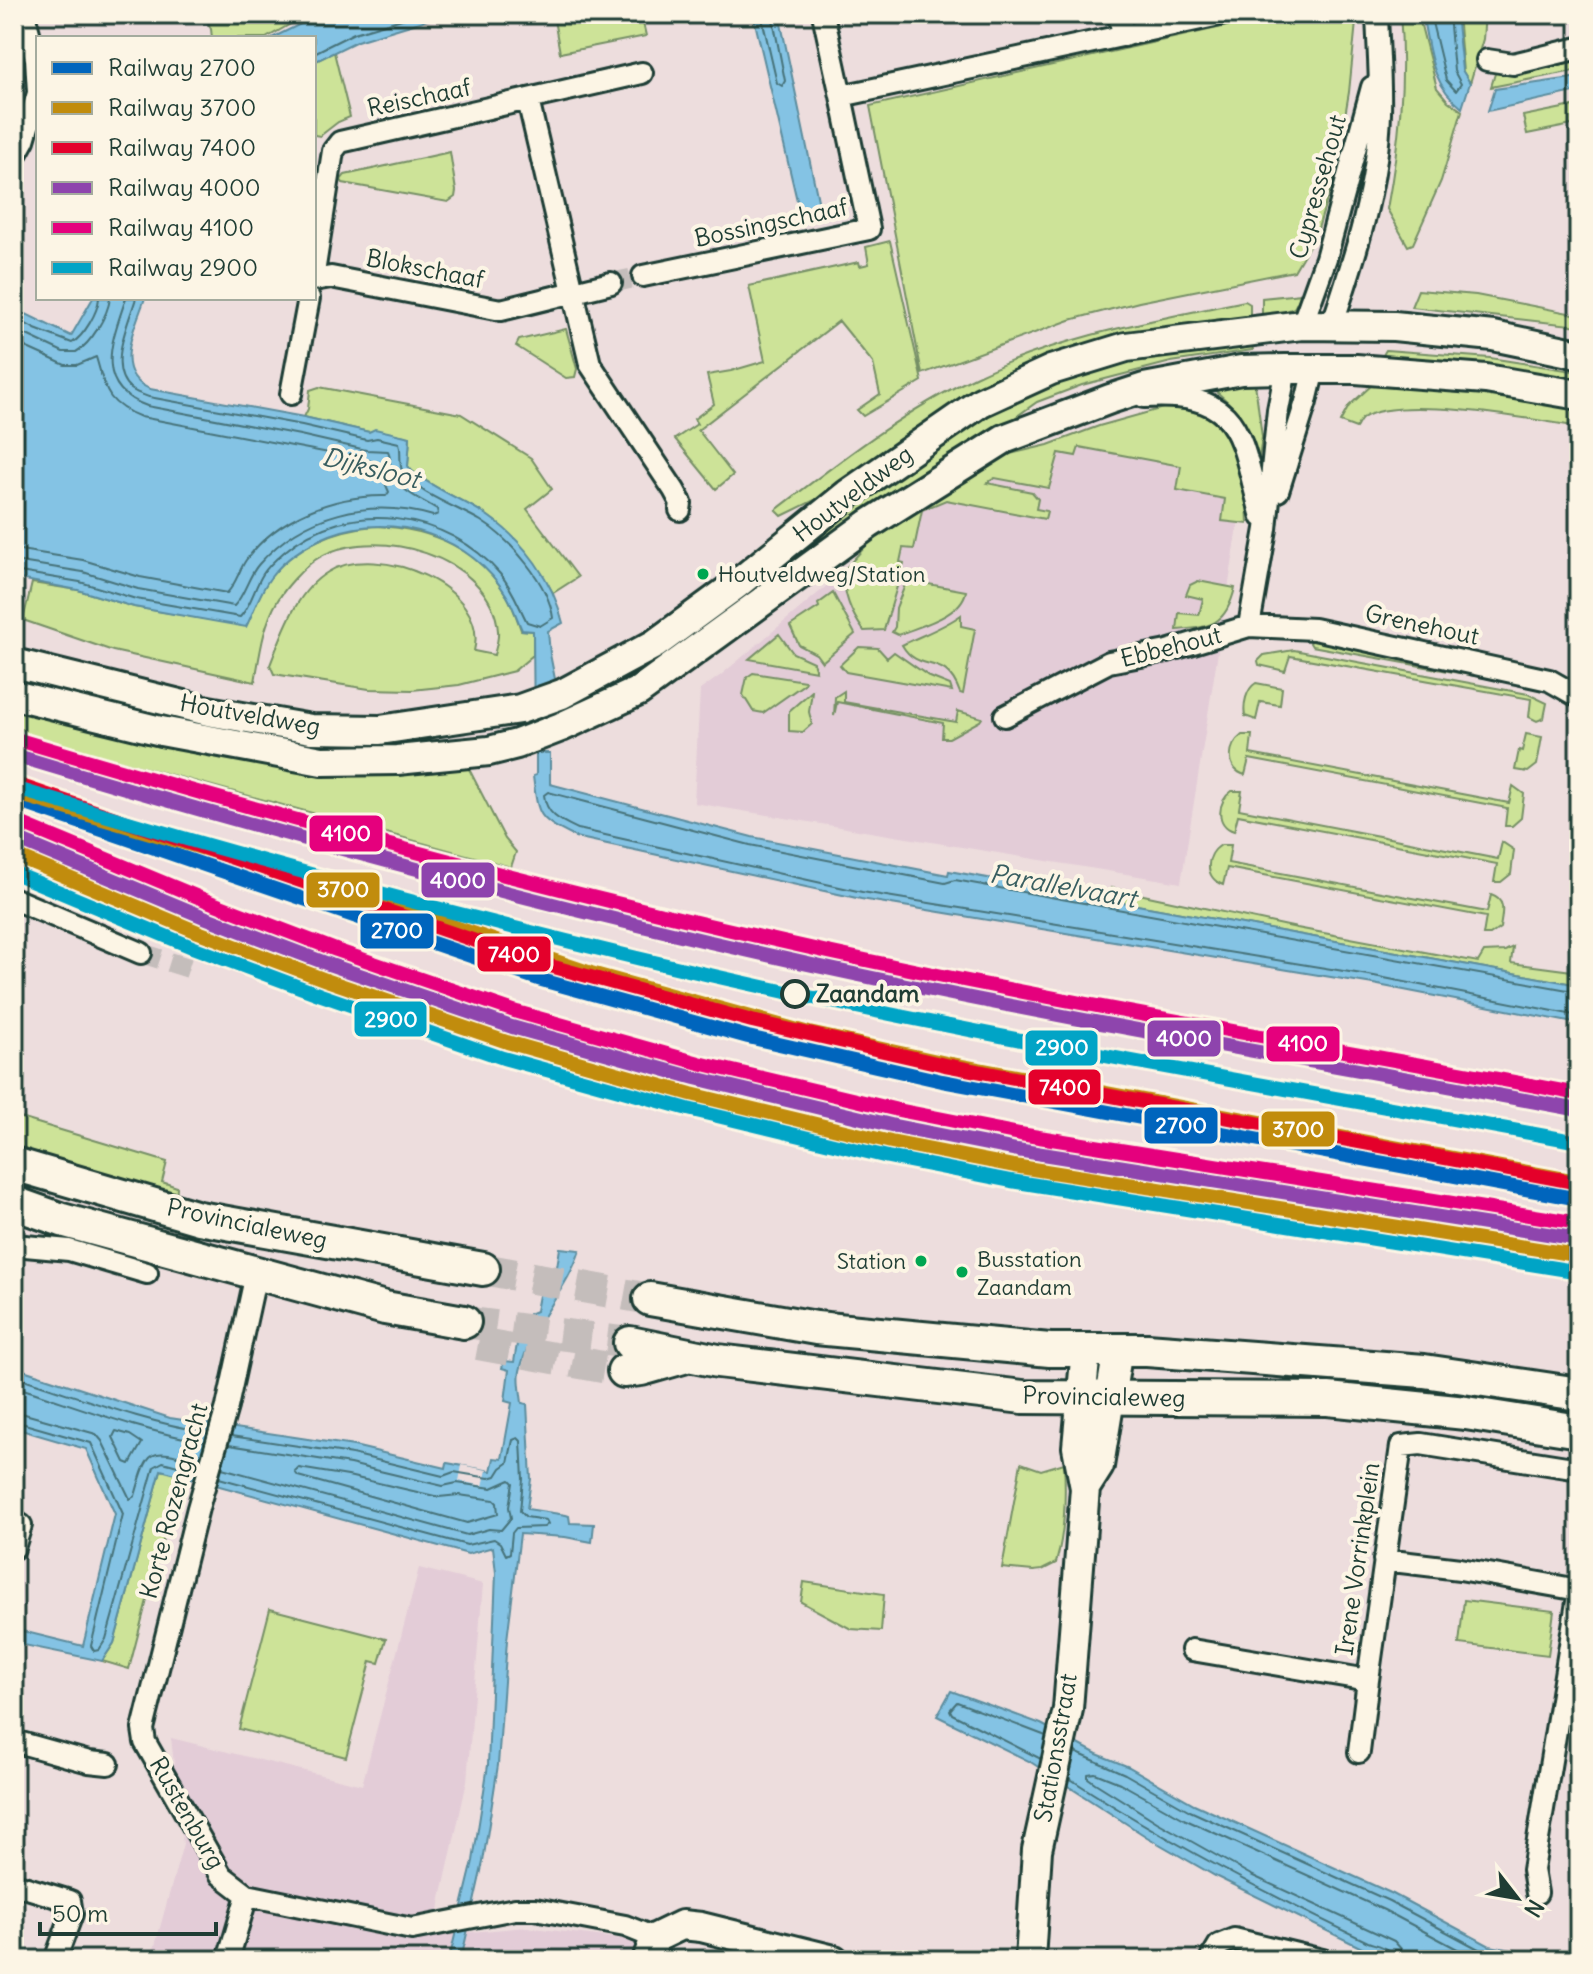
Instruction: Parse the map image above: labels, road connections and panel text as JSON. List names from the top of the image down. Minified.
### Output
{"streets":{"main road":["Provincialeweg"],"street":["Reischaaf","Cypressehout","Bossingschaaf","Blokschaaf","Houtveldweg","Grenehout","Ebbehout","Korte Rozengracht","Irene Vorrinkplein","Stationsstraat","Rustenburg"]},"crossings":[["Cypressehout","Houtveldweg"],["Cypressehout","Ebbehout"],["Houtveldweg","Ebbehout"],["Grenehout","Ebbehout"],["Provincialeweg","Korte Rozengracht"],["Provincialeweg","Stationsstraat"],["Korte Rozengracht","Rustenburg"]],"water":["Dijksloot","Parallelvaart"],"places":["Houtveldweg/Station","Zaandam","Station","Busstation Zaandam"],"lines":["rail line 4100","rail line 4000","rail line 7400","rail line 2900","rail line 3700","rail line 2700"],"legend":["Railway 2700","Railway 3700","Railway 7400","Railway 4000","Railway 4100","Railway 2900"],"scale_bar":"50 m","north":"bottom right"}
